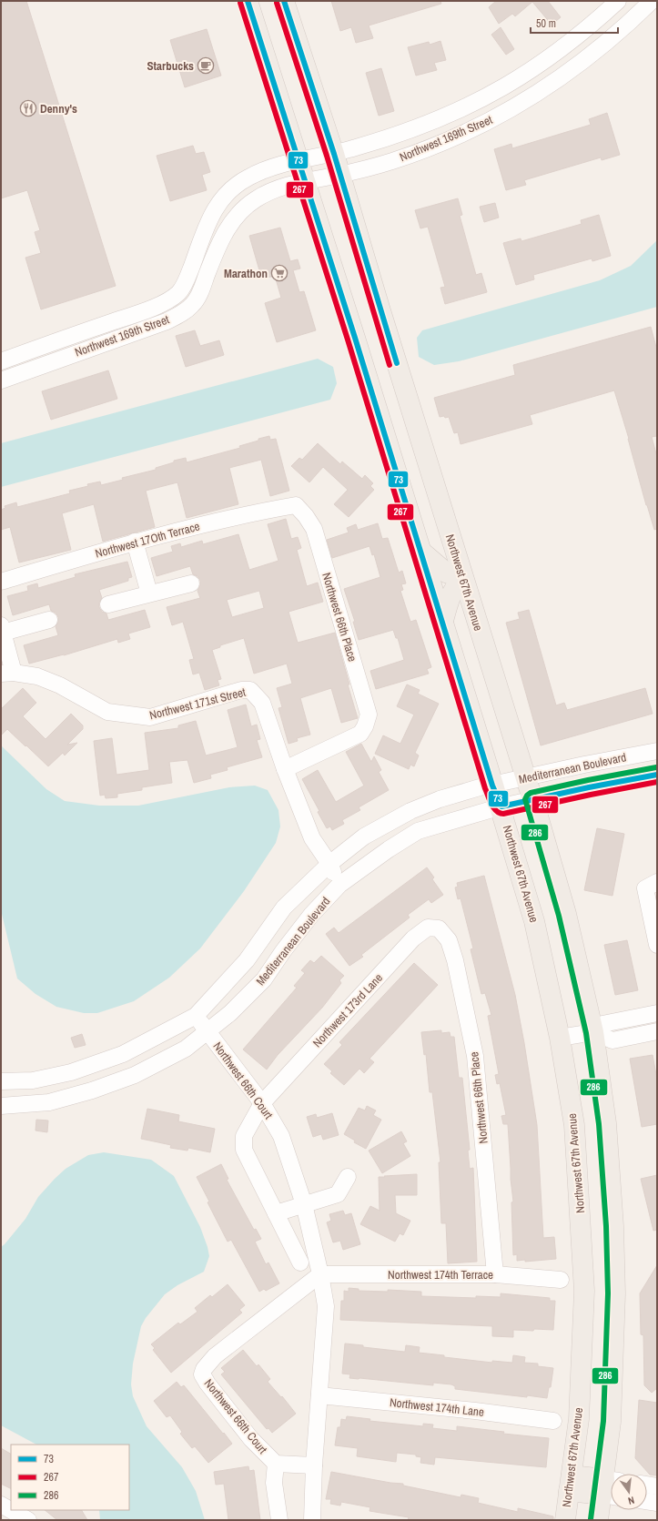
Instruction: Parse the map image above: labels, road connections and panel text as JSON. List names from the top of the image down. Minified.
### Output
{"streets":{"main road":["Northwest 67th Avenue"],"street":["Northwest 169th Street","Northwest 17Oth Terrace","Northwest 66th Place","Northwest 171st Street","Mediterranean Boulevard","Northwest 173rd Lane","Northwest 66th Court","Northwest 174th Terrace","Northwest 174th Lane"]},"crossings":[["Northwest 169th Street","Northwest 67th Avenue"],["Northwest 17Oth Terrace","Northwest 66th Place"],["Northwest 67th Avenue","Mediterranean Boulevard"],["Northwest 66th Place","Northwest 171st Street"],["Northwest 66th Place","Northwest 173rd Lane"],["Northwest 66th Place","Northwest 174th Terrace"],["Mediterranean Boulevard","Northwest 66th Court"],["Northwest 173rd Lane","Northwest 66th Court"],["Northwest 66th Court","Northwest 174th Terrace"],["Northwest 66th Court","Northwest 174th Lane"]],"places":{"cafe":["Starbucks"],"restaurant":["Denny's"],"supermarket":["Marathon"]},"lines":["transit line 73","transit line 267","transit line 286"],"legend":["73","267","286"],"scale_bar":"50 m","north":"bottom"}
